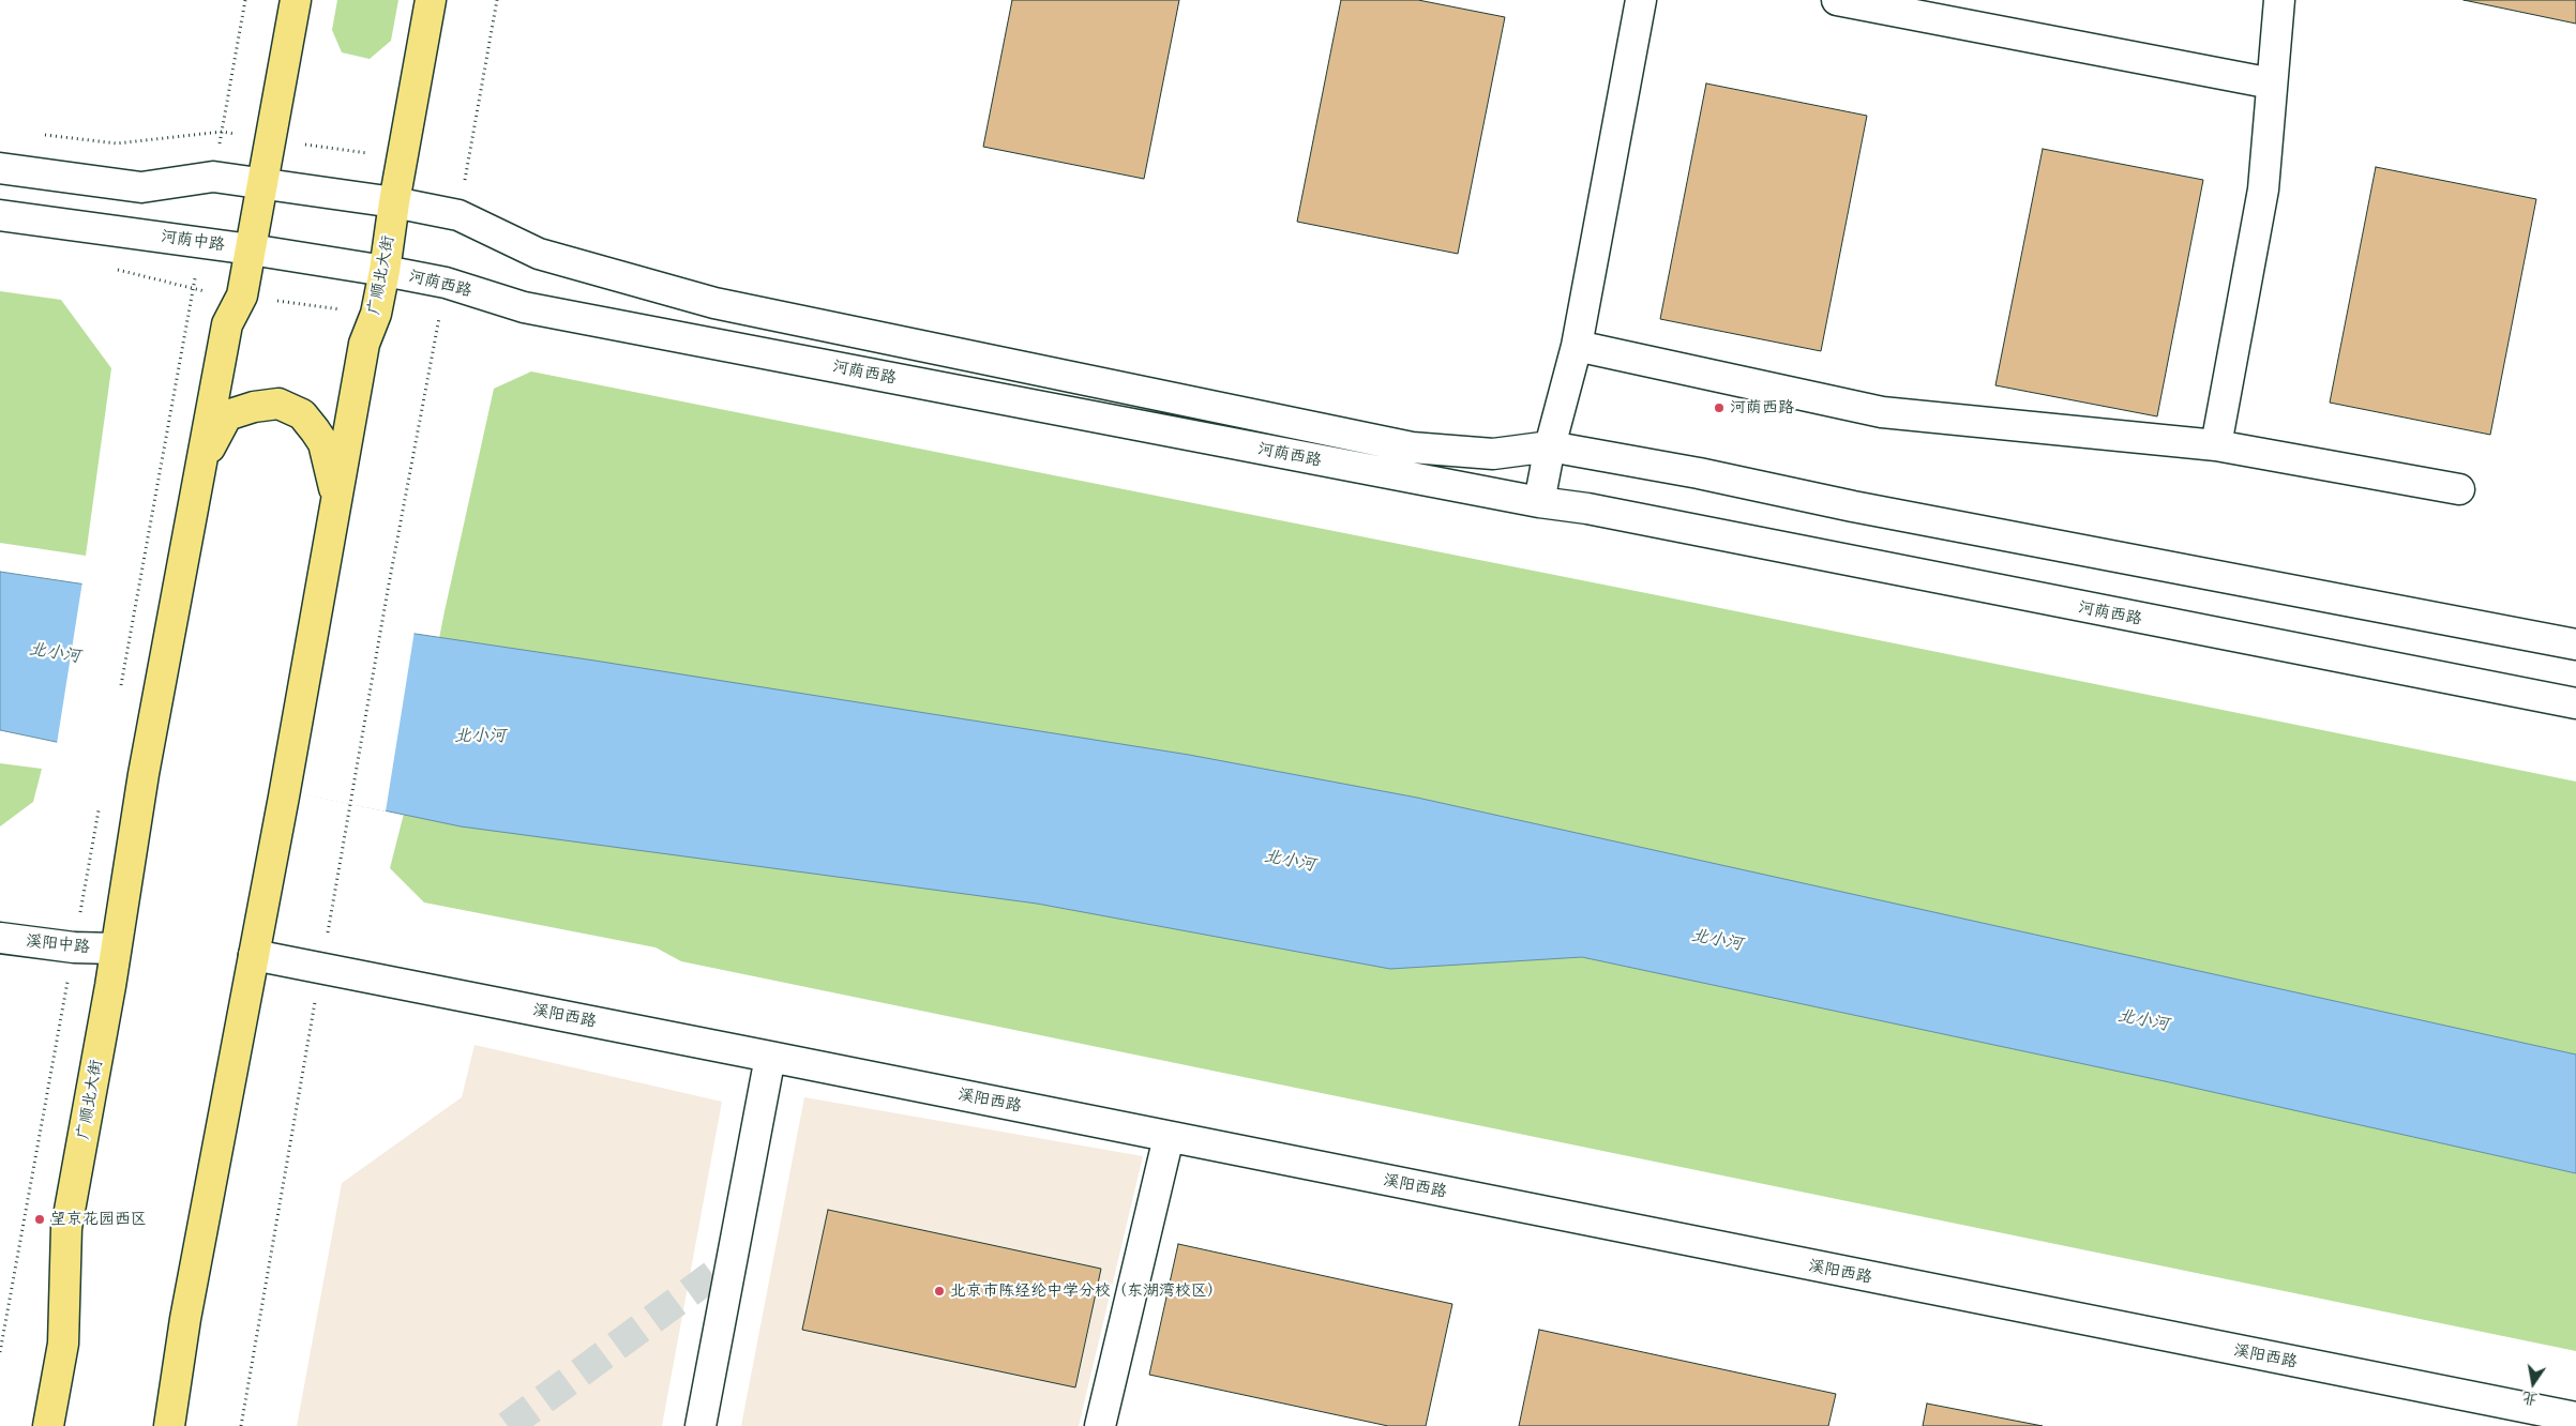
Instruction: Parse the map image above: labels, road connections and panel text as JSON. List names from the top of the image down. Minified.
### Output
{"streets":{"main road":["广顺北大街"],"street":["河荫中路","河荫西路","溪阳中路","溪阳西路"]},"crossings":[["河荫中路","广顺北大街"],["河荫中路","河荫西路"],["广顺北大街","河荫西路"],["广顺北大街","溪阳中路"],["广顺北大街","溪阳西路"]],"water":["北小河"],"places":["河荫西路","望京花园西区","北京市陈经纶中学分校（东湖湾校区）"],"north":"bottom"}
